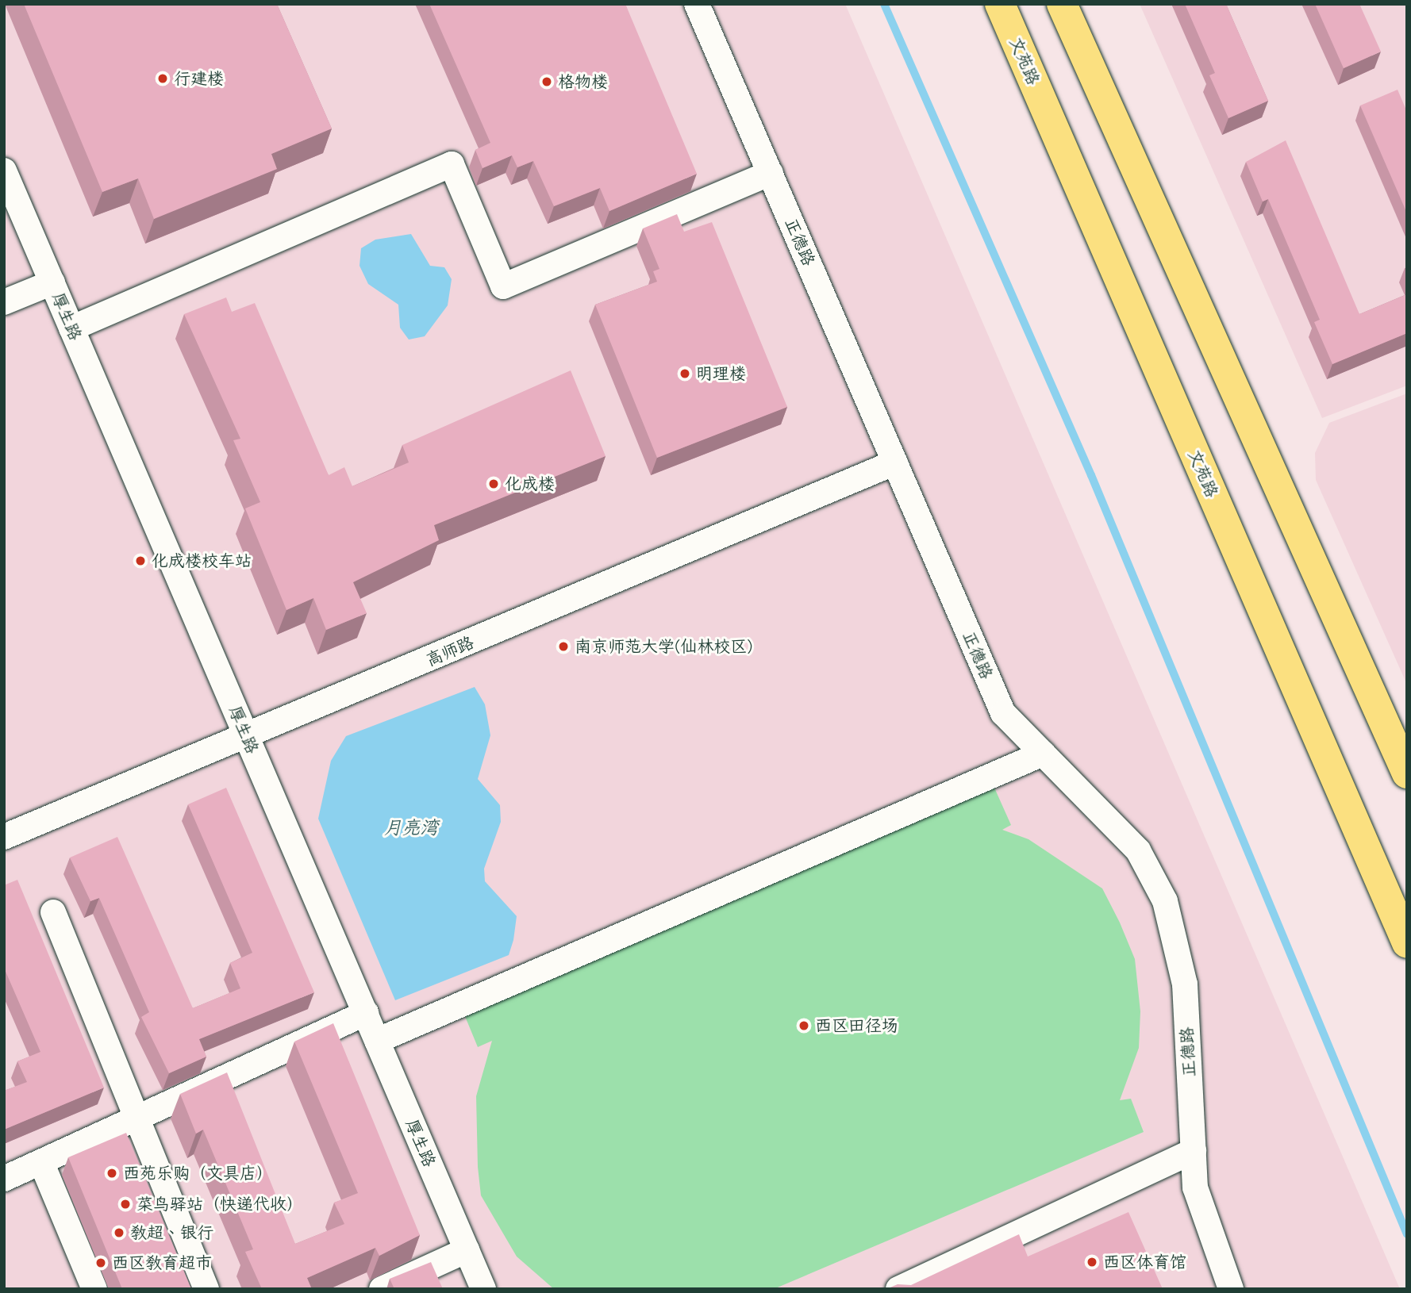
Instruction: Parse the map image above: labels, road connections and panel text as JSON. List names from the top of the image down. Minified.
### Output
{"streets":{"main road":["文苑路"],"street":["正德路","厚生路","高师路"]},"crossings":[["正德路","高师路"],["厚生路","高师路"]],"water":["月亮湾"],"places":["行建楼","格物楼","明理楼","化成楼","化成楼校车站","南京师范大学(仙林校区)","西区田径场","西苑乐购（文具店）","菜鸟驿站（快递代收）","教超、银行","西区体育馆","西区教育超市"]}
